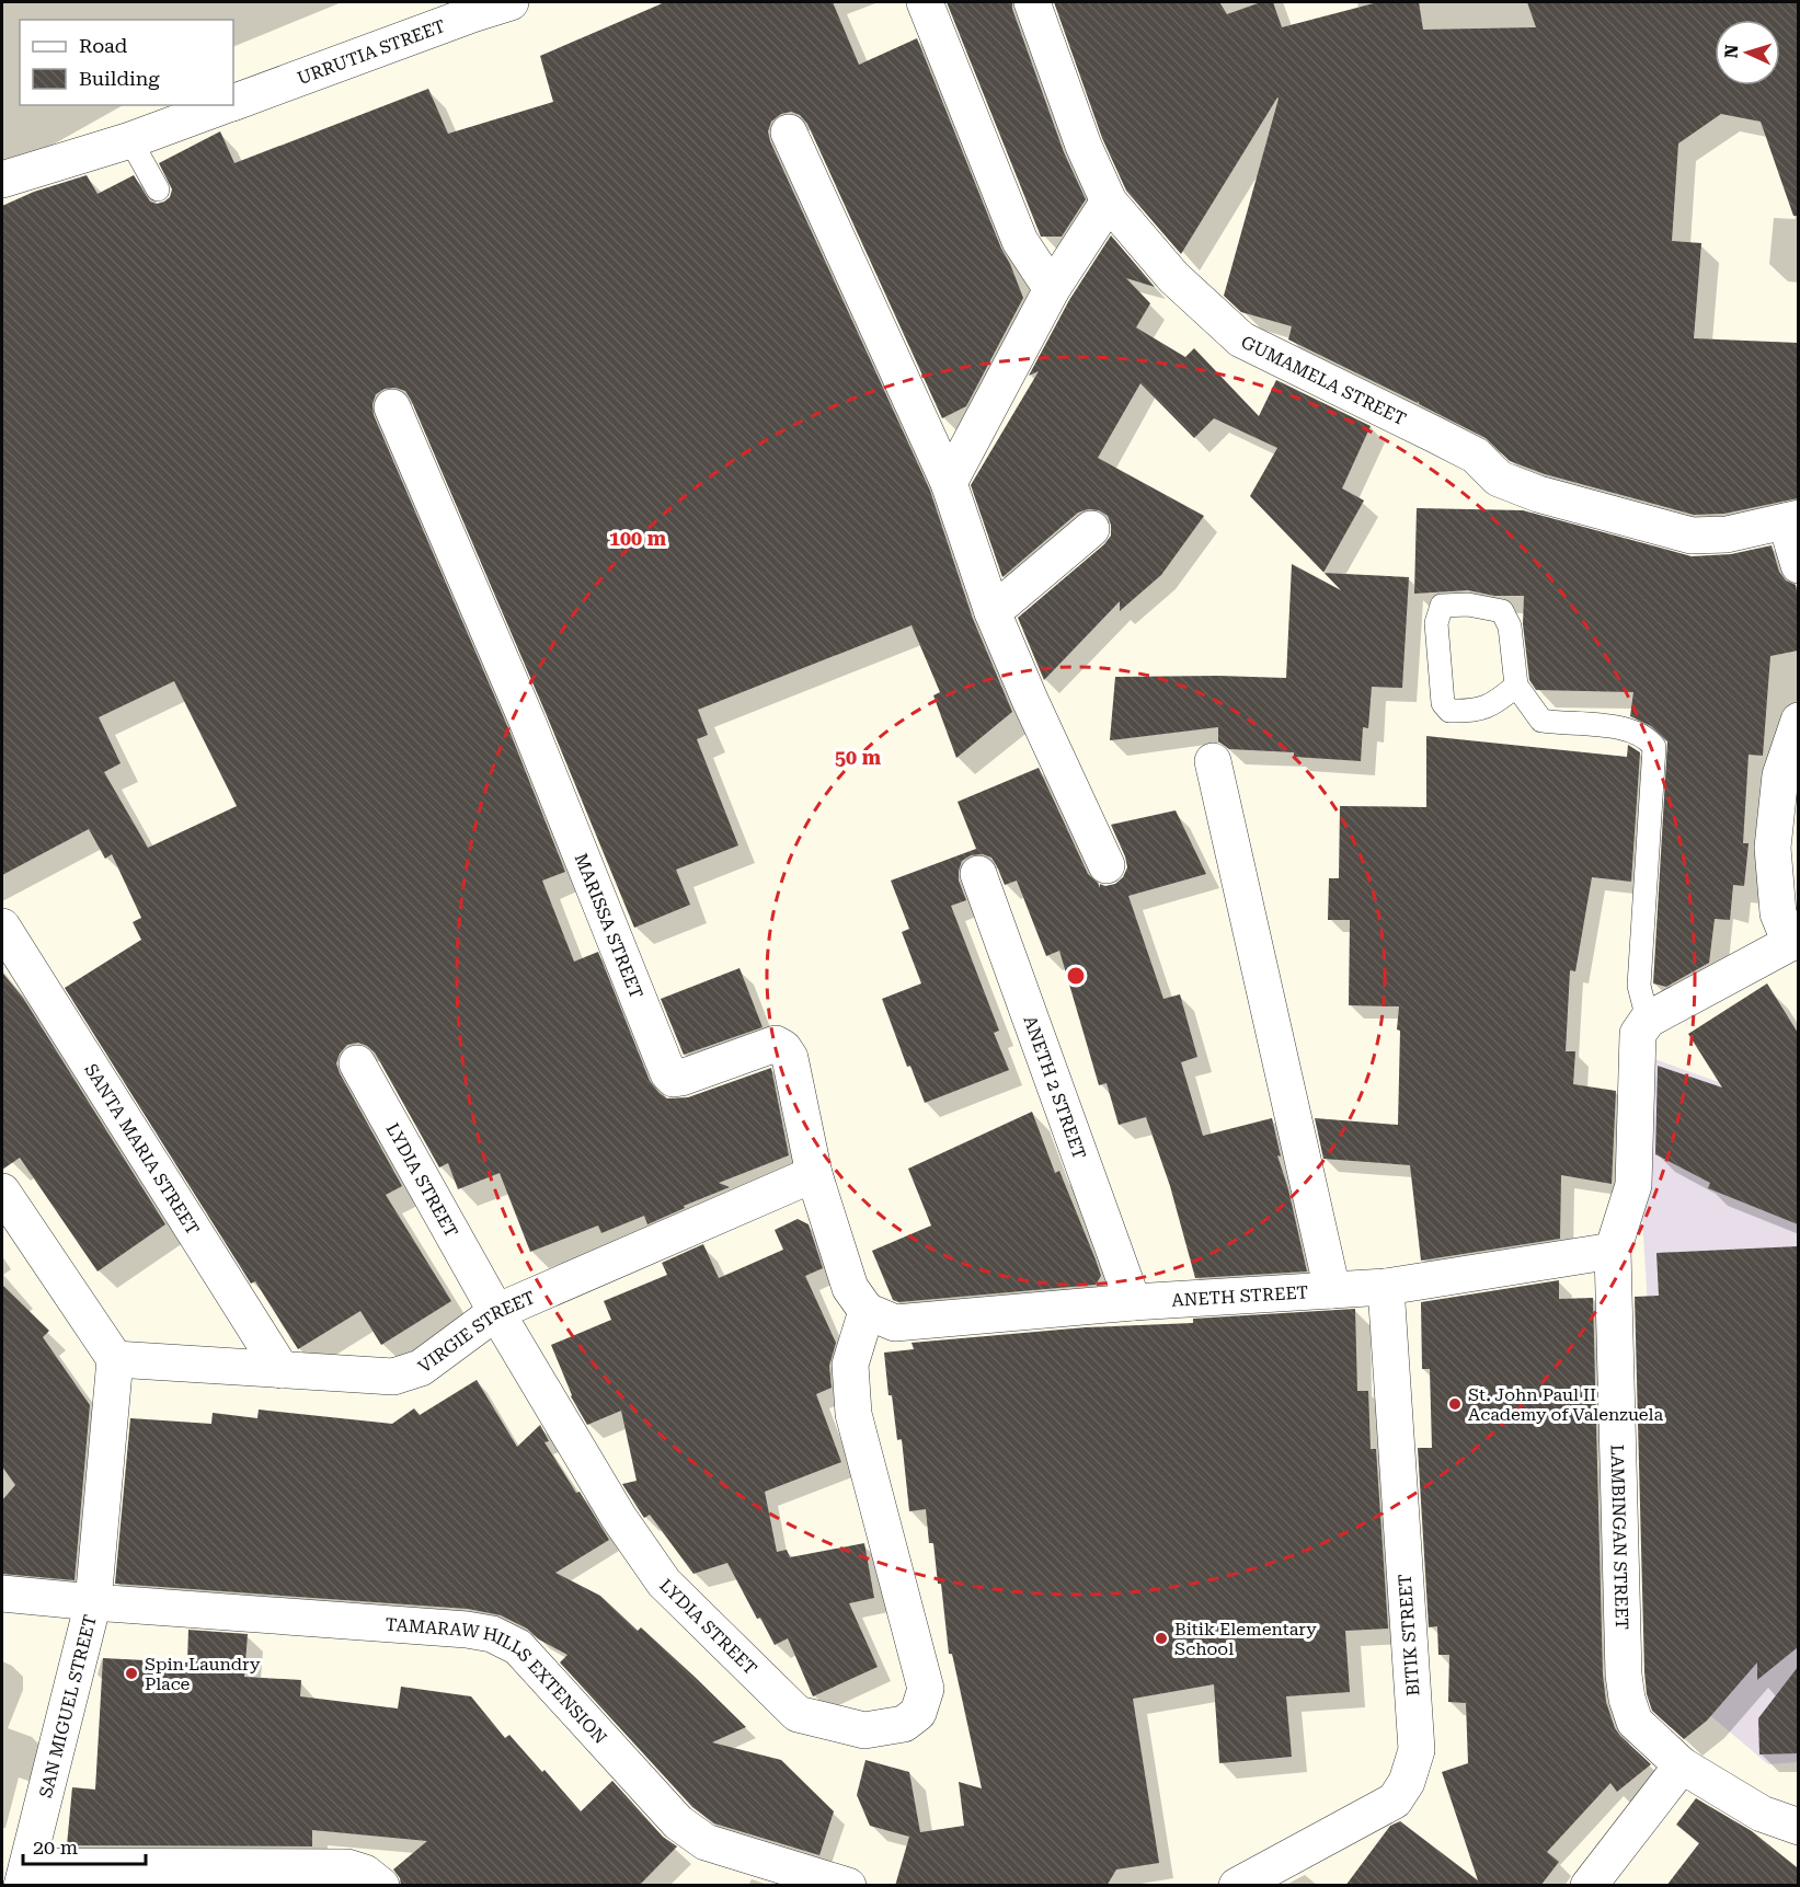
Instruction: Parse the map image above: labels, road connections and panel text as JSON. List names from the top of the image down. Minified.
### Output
{"streets":{"street":["URRUTIA STREET","GUMAMELA STREET","MARISSA STREET","ANETH 2 STREET","SANTA MARIA STREET","LYDIA STREET","ANETH STREET","VIRGIE STREET","LAMBINGAN STREET","BITIK STREET","TAMARAW HILLS EXTENSION","SAN MIGUEL STREET"]},"crossings":[["MARISSA STREET","LYDIA STREET"],["MARISSA STREET","ANETH STREET"],["MARISSA STREET","VIRGIE STREET"],["ANETH 2 STREET","ANETH STREET"],["SANTA MARIA STREET","VIRGIE STREET"],["LYDIA STREET","ANETH STREET"],["LYDIA STREET","VIRGIE STREET"],["ANETH STREET","LAMBINGAN STREET"],["ANETH STREET","BITIK STREET"],["TAMARAW HILLS EXTENSION","SAN MIGUEL STREET"]],"places":["St. John Paul II Academy of Valenzuela","Bitik Elementary School","Spin Laundry Place"],"legend":["Road","Building"],"scale_bar":"20 m","north":"left","rings":["100 m","50 m"]}
